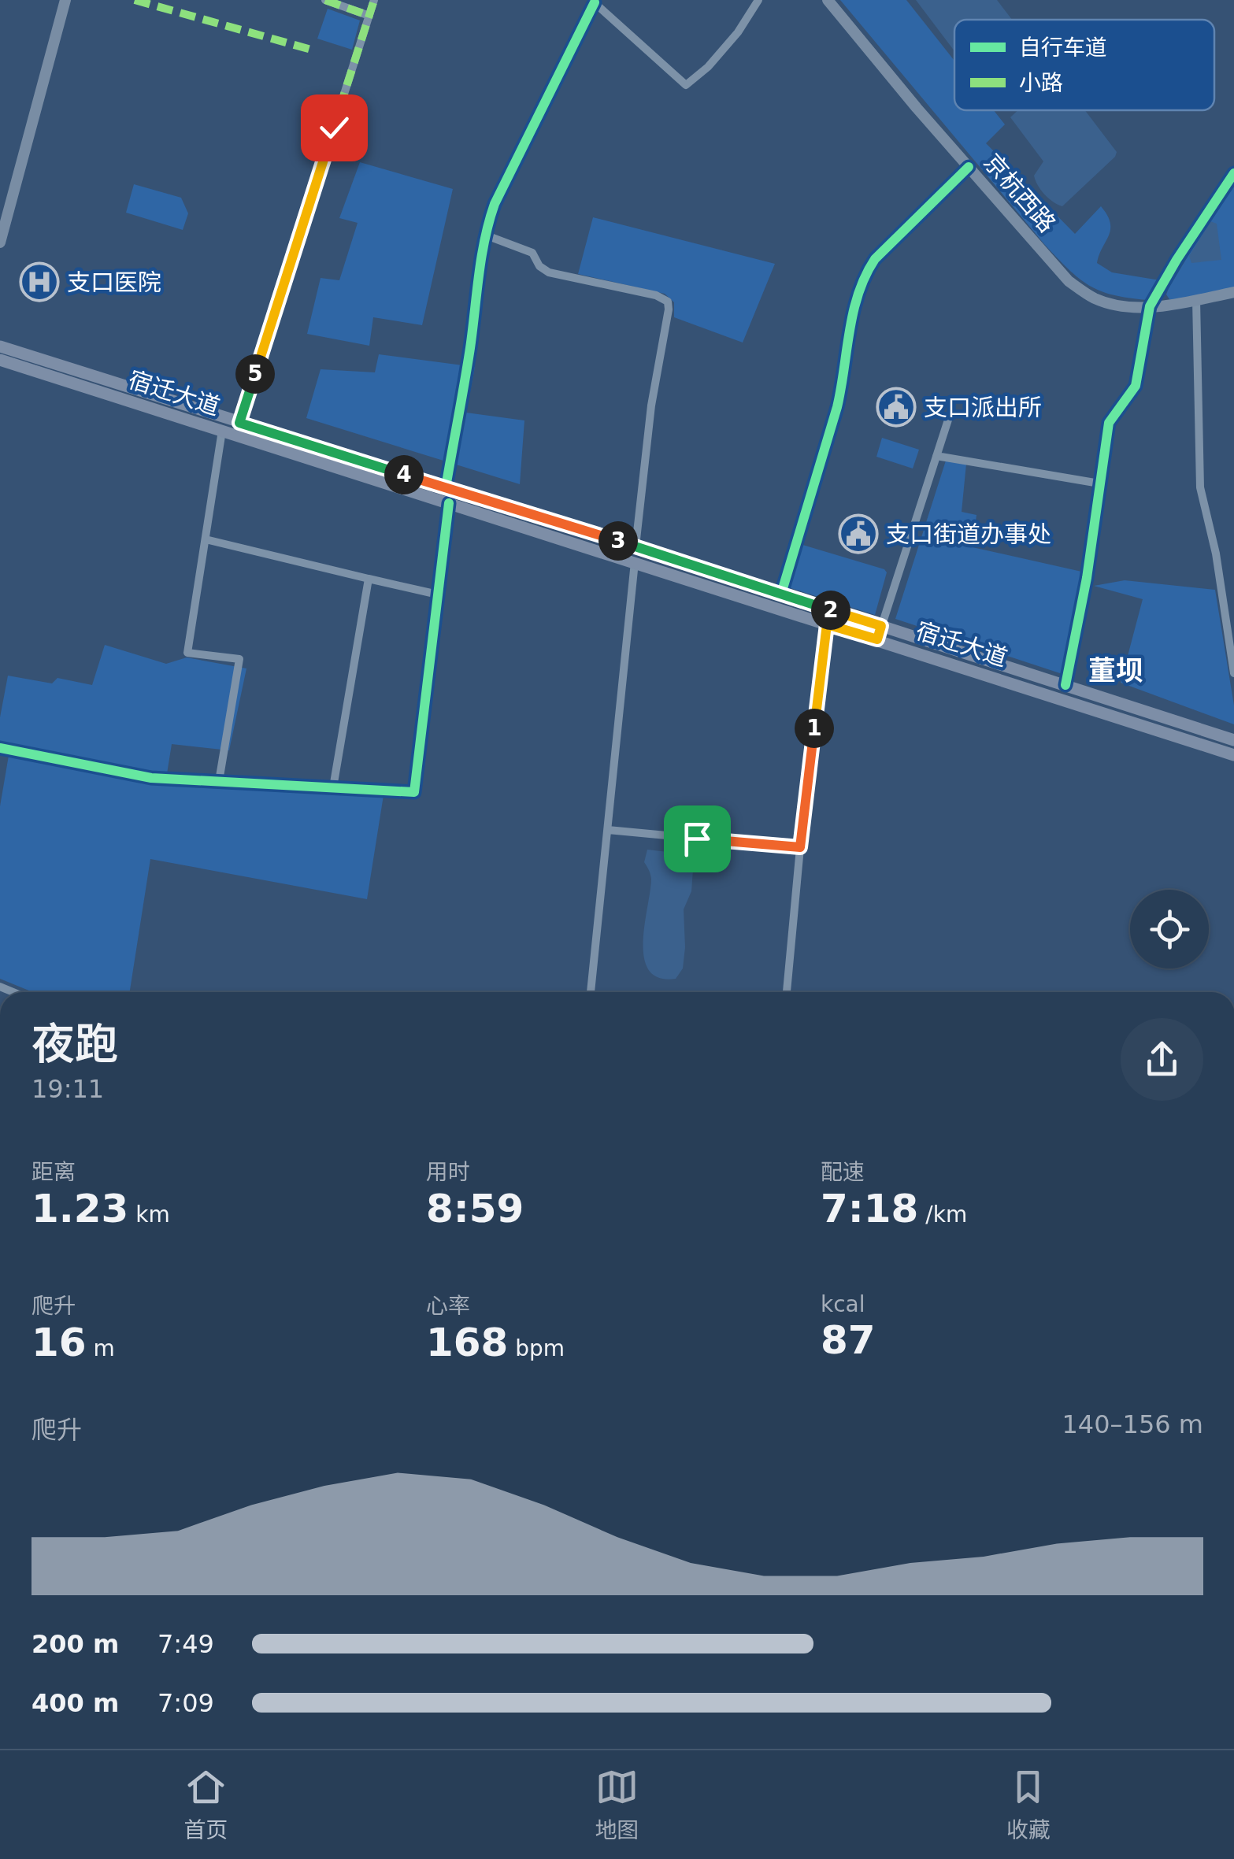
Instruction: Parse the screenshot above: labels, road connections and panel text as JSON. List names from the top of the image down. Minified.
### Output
{"streets":{"main road":["京杭西路","宿迁大道"]},"districts":["董坝"],"places":{"hospital":["支口医院"],"public building":["支口派出所","支口街道办事处"]},"legend":["自行车道","小路"],"page":{"pins":["5","4","3","2","1"],"heading":["夜跑","19:11"],"stats":[["距离","1.23 km"],["用时","8:59"],["配速","7:18 /km"],["爬升","16 m"],["心率","168 bpm"],["kcal","87"]],"chart":["爬升","140–156 m"],"list":[{"name":"200 m","note":"7:49"},{"name":"400 m","note":"7:09"}],"tabs":["首页","地图","收藏"]}}
